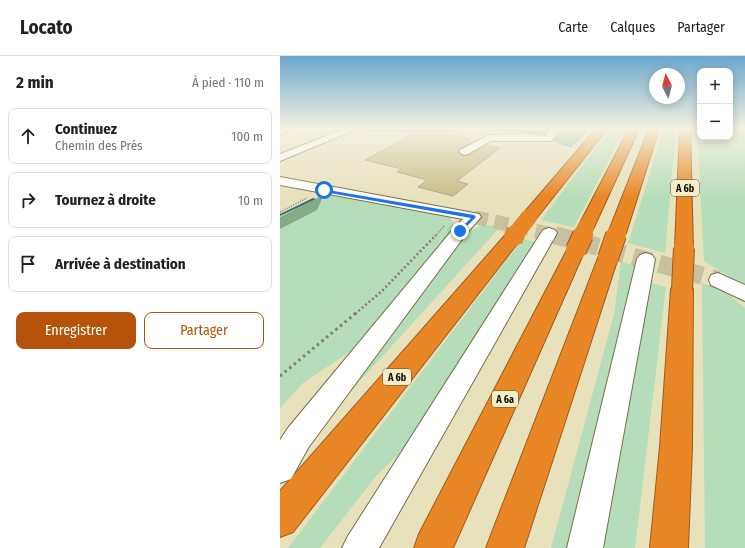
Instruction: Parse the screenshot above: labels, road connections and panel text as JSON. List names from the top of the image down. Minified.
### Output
{"streets":{"highway":["A 6b","A 6a"]},"north":"top","page":{"header":"Locato","nav":["Carte","Calques","Partager"],"heading":["2 min","À pied · 110 m"],"map_buttons":["+","−"],"list":[["Continuez","Chemin des Prés","100 m"],["Tournez à droite","10 m"],"Arrivée à destination"],"buttons":["Enregistrer","Partager"]}}
